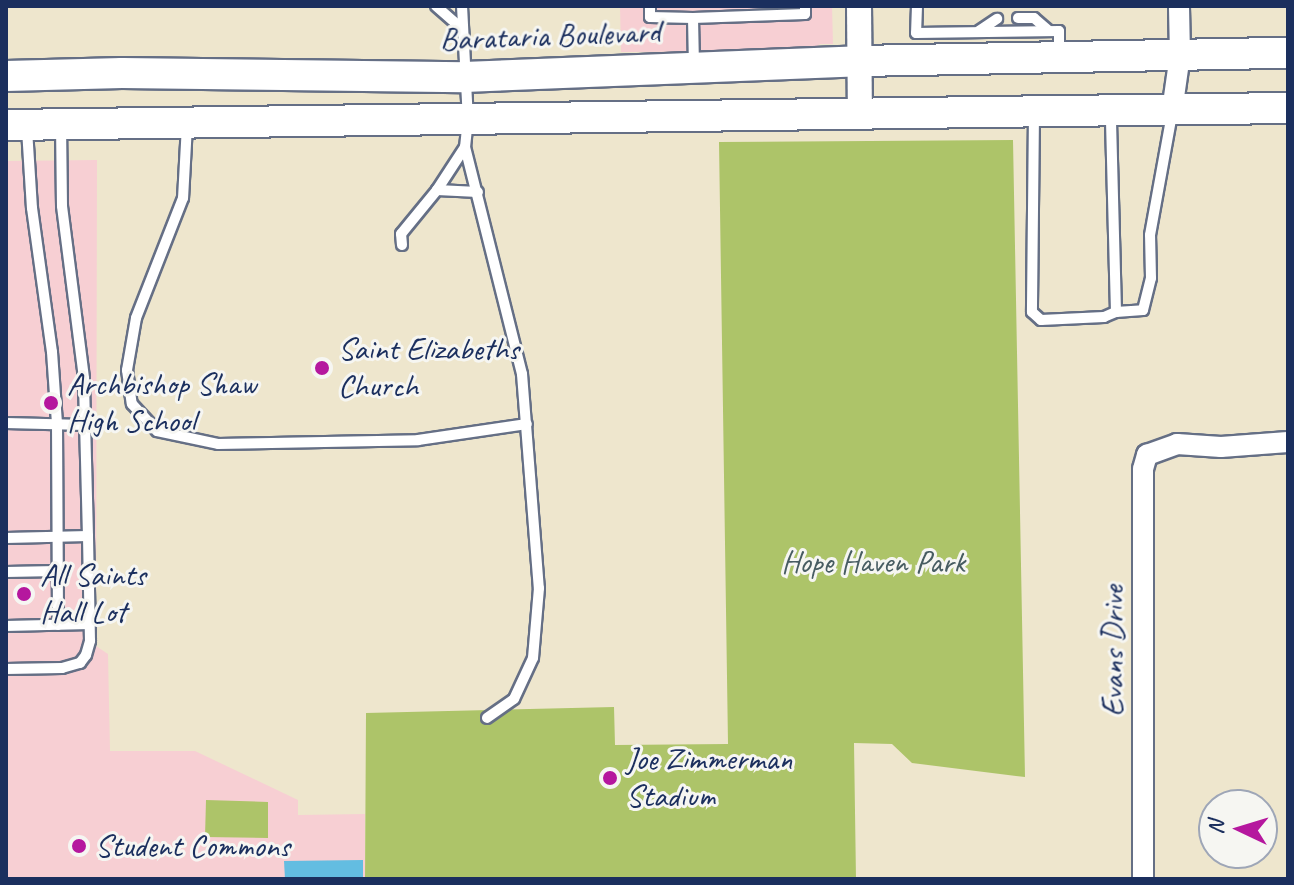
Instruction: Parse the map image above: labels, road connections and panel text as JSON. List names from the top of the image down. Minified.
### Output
{"streets":{"main road":["Barataria Boulevard"],"street":["Evans Drive"]},"parks":["Hope Haven Park"],"places":["Saint Elizabeths Church","Archbishop Shaw High School","All Saints Hall Lot","Joe Zimmerman Stadium","Student Commons"],"north":"left"}
